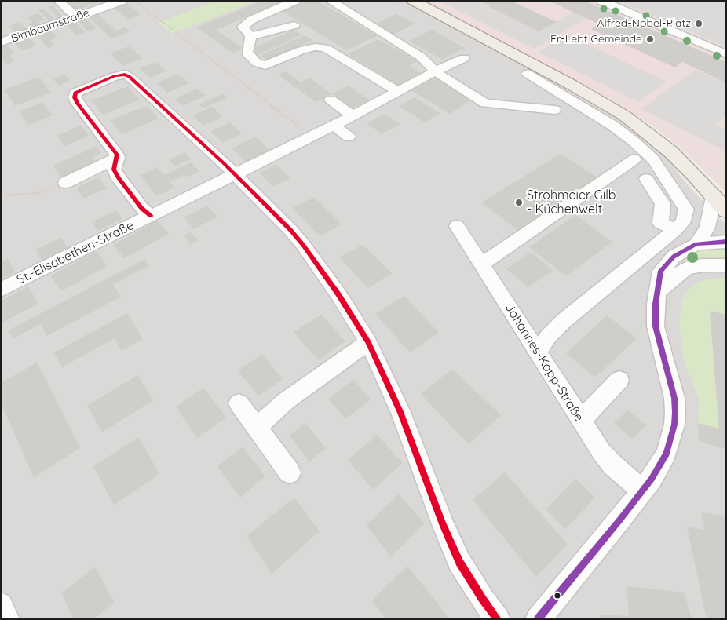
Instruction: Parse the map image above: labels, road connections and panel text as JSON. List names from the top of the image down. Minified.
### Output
{"streets":{"street":["Birnbaumstraße","St.-Elisabethen-Straße","Johannes-Kopp-Straße"]},"places":["Alfred-Nobel-Platz","Er-Lebt Gemeinde","Strohmeier Gilb - Küchenwelt"]}
